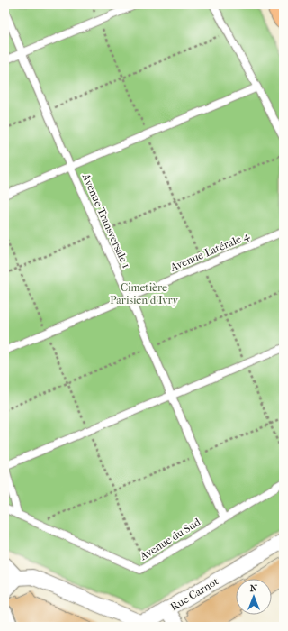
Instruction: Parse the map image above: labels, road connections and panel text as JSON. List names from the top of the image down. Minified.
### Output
{"streets":{"street":["Rue Carnot"],"lane":["Avenue Transversale 1","Avenue Latérale 4","Avenue du Sud"]},"crossings":[["Avenue Transversale 1","Avenue Latérale 4"],["Avenue Transversale 1","Avenue du Sud"]],"parks":["Cimetière Parisien d'Ivry"],"north":"top"}
